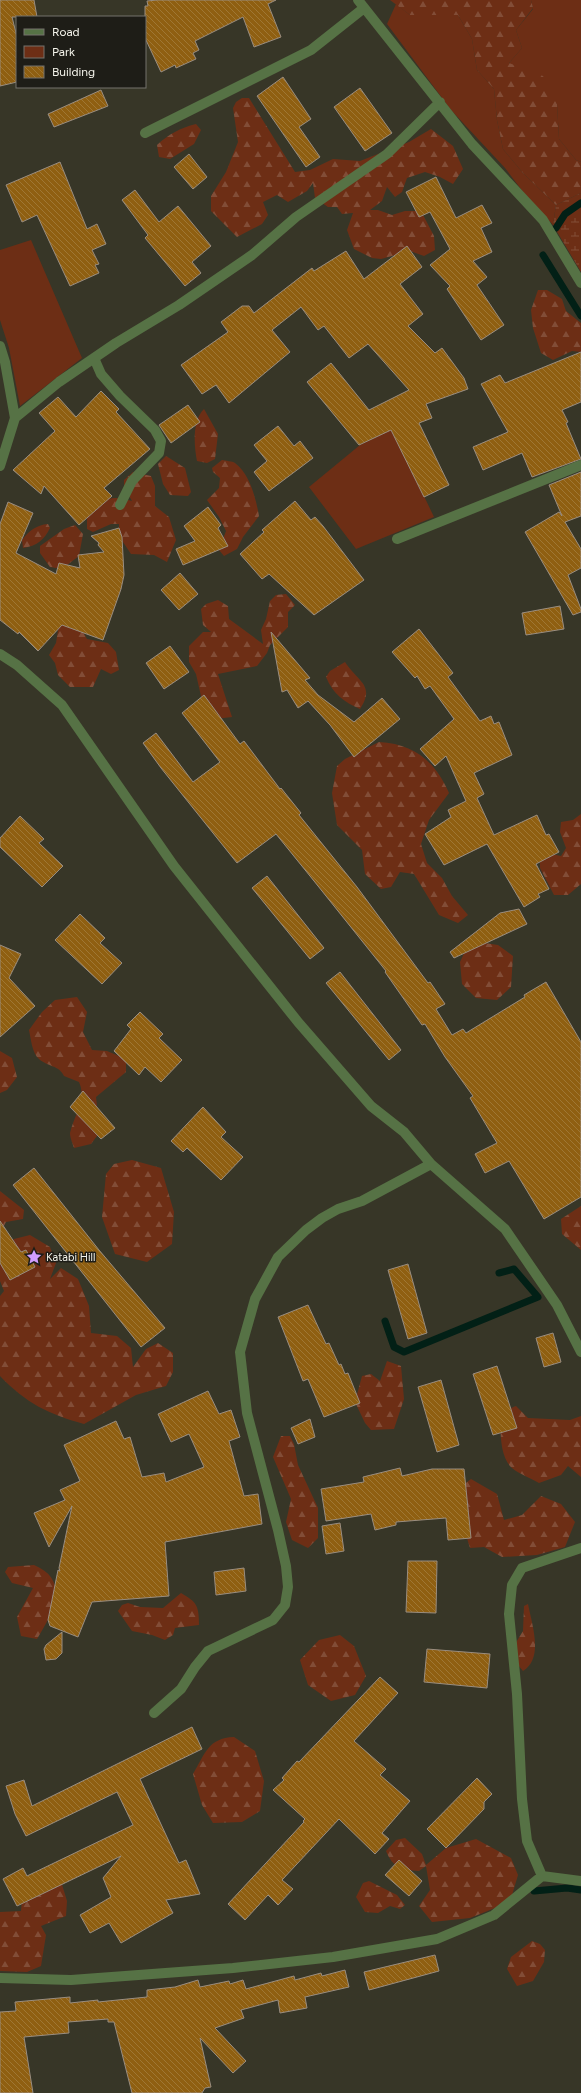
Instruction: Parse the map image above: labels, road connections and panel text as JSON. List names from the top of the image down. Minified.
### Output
{"places":{"place":["Katabi Hill"]},"legend":["Road","Park","Building"]}
